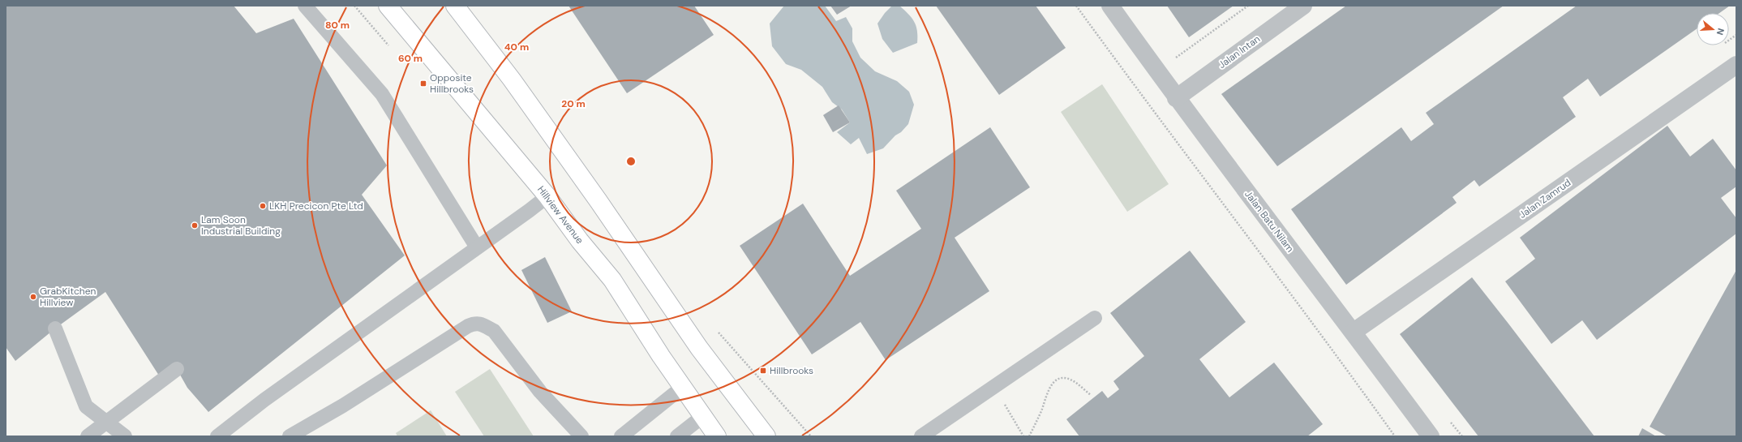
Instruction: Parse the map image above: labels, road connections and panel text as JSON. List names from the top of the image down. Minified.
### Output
{"streets":{"street":["Jalan Intan","Jalan Zamrud","Hillview Avenue","Jalan Batu Nilam"]},"crossings":[["Jalan Intan","Jalan Batu Nilam"],["Jalan Zamrud","Jalan Batu Nilam"]],"places":{"transit":["Opposite Hillbrooks","Hillbrooks"],"other":["LKH Precicon Pte Ltd","Lam Soon Industrial Building","GrabKitchen Hillview"]},"north":"right","rings":["80 m","40 m","60 m","20 m"]}
